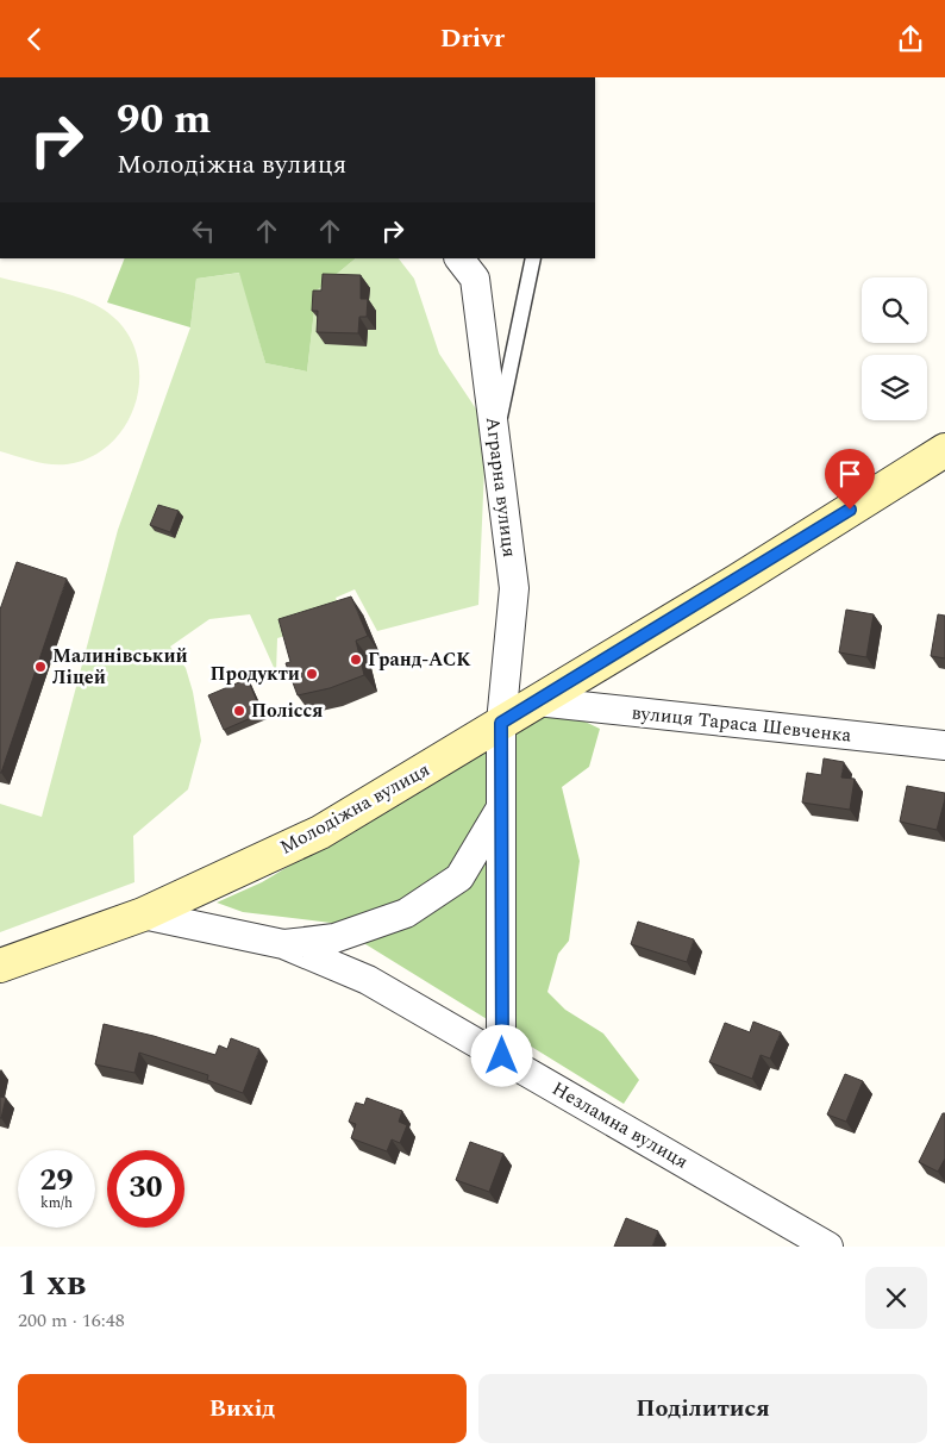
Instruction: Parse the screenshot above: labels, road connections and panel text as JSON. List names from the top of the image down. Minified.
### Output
{"streets":{"street":["Аграрна вулиця","вулиця Тараса Шевченка","Молодіжна вулиця","Незламна вулиця"]},"crossings":[["Аграрна вулиця","Молодіжна вулиця"],["Аграрна вулиця","Незламна вулиця"],["вулиця Тараса Шевченка","Молодіжна вулиця"],["Молодіжна вулиця","Незламна вулиця"]],"places":["Гранд-АСК","Малинівський Ліцей","Продукти","Полісся"],"page":{"header":"Drivr","turn":["90 m","Молодіжна вулиця"],"speed":"29 km/h","limit":"30","heading":["1 хв","200 m · 16:48"],"buttons":["Вихід","Поділитися"]}}
